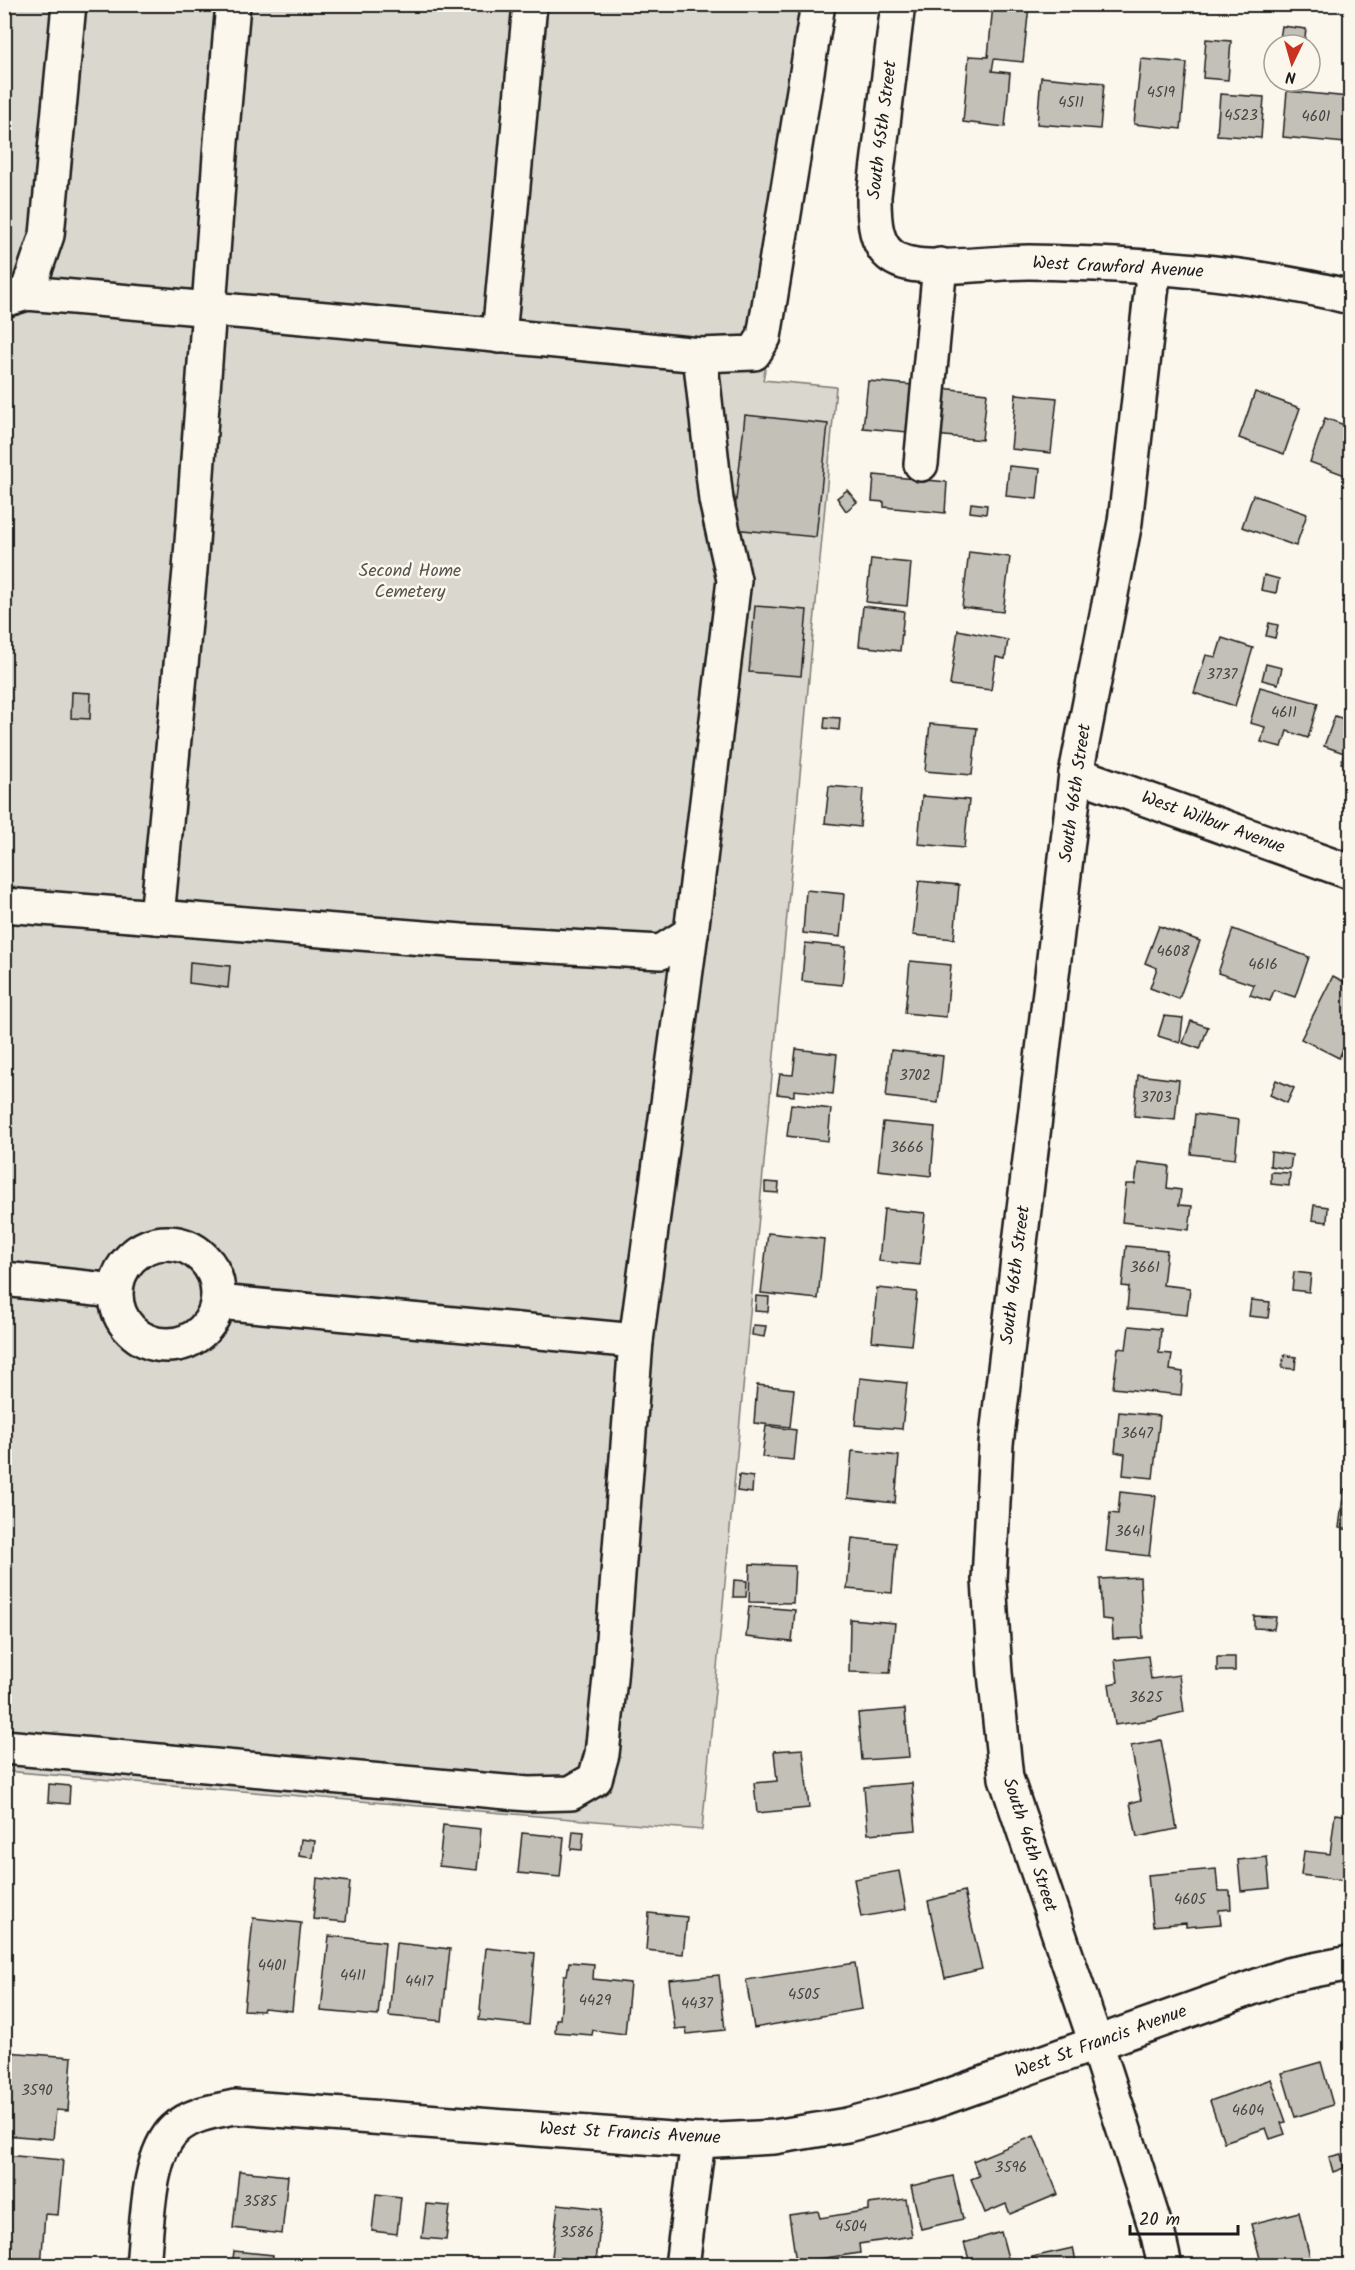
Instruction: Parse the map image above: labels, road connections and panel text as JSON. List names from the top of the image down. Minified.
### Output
{"streets":{"street":["South 45th Street","West Crawford Avenue","South 46th Street","West Wilbur Avenue","West St Francis Avenue"]},"crossings":[["South 45th Street","West Crawford Avenue"],["West Crawford Avenue","South 46th Street"],["South 46th Street","West Wilbur Avenue"],["South 46th Street","West St Francis Avenue"]],"parks":["Second Home Cemetery"],"house_numbers":["4519","4511","4523","4601","3737","4611","4608","4616","3702","3703","3666","3661","3647","3641","3625","4605","4401","4411","4417","4505","4429","4437","3590","4604","3596","3585","4504","3586"],"scale_bar":"20 m","north":"bottom"}
